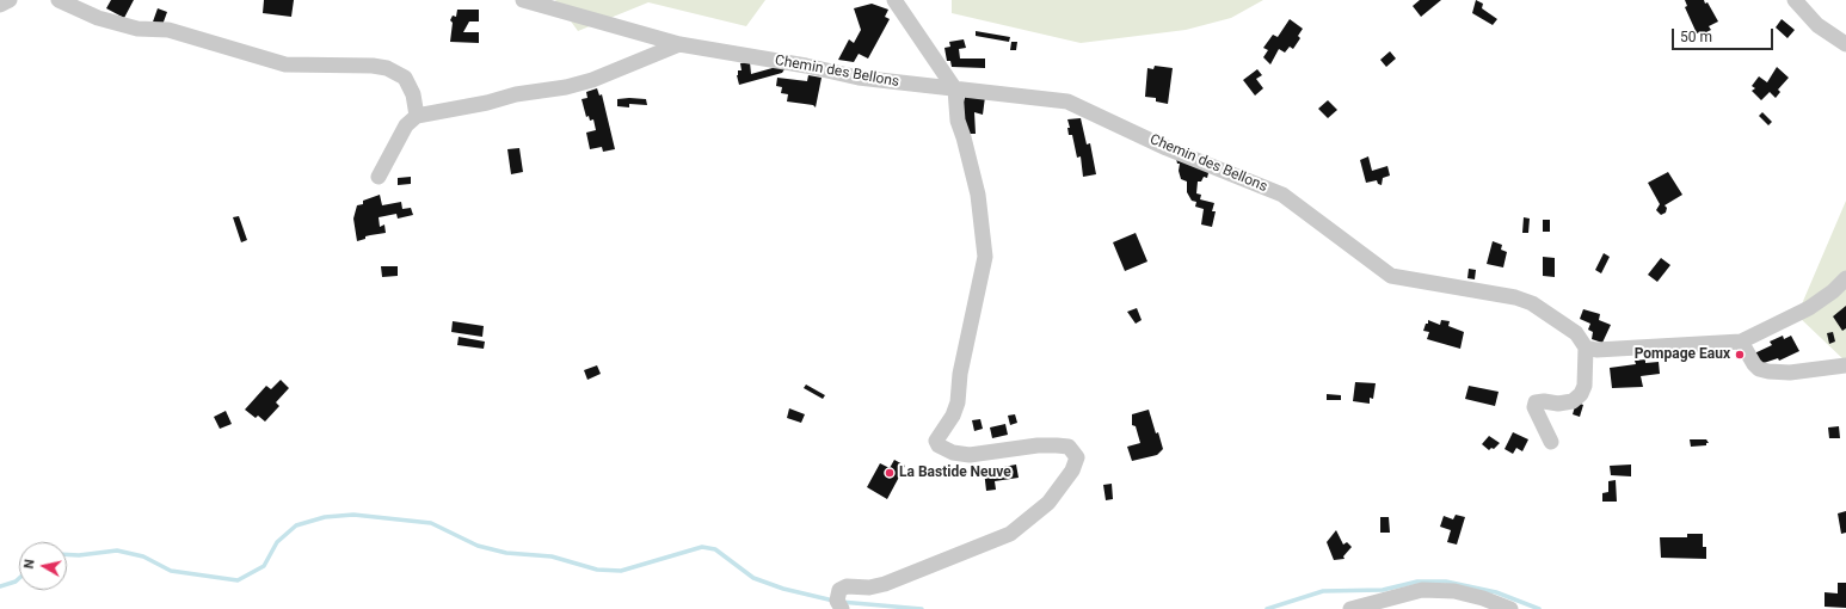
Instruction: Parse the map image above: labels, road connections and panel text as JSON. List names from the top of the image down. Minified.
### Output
{"streets":{"street":["Chemin des Bellons"]},"places":["Pompage Eaux","La Bastide Neuve"],"scale_bar":"50 m","north":"left"}
